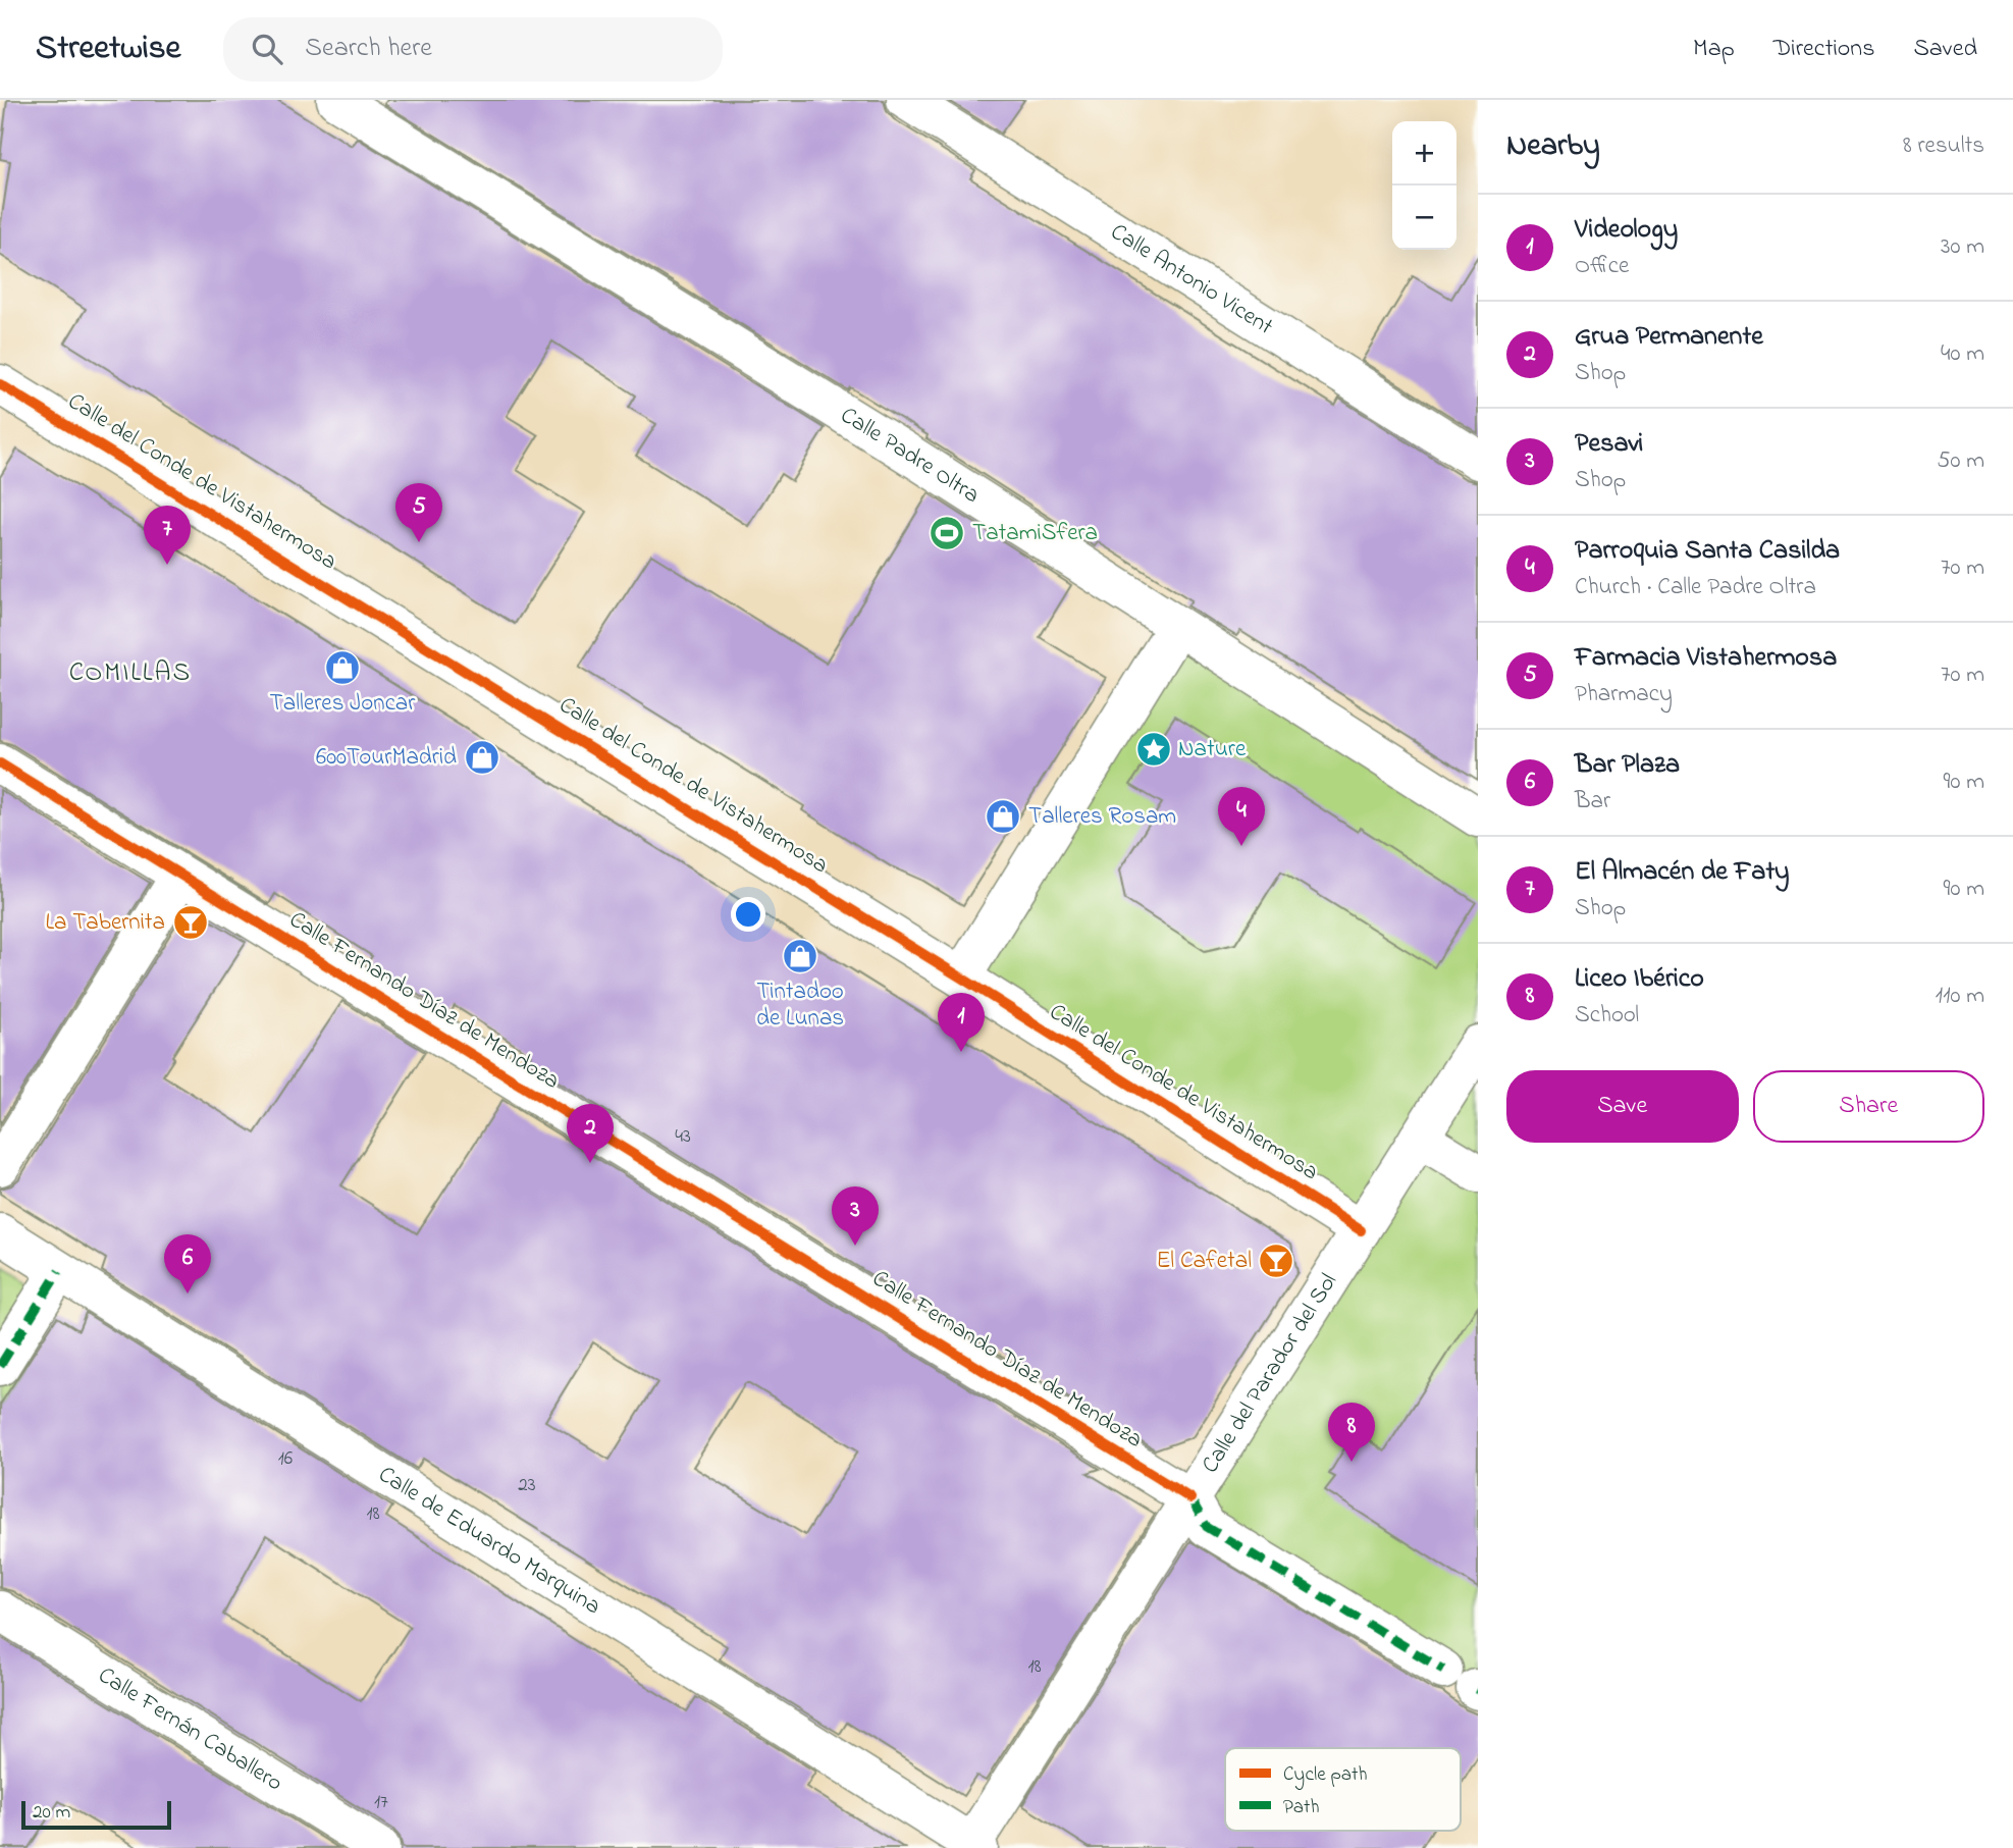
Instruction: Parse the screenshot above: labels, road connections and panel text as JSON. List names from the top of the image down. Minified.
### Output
{"streets":{"street":["Calle Antonio Vicent","Calle Padre Oltra","Calle del Conde de Vistahermosa","Calle Fernando Díaz de Mendoza","Calle del Parador del Sol","Calle de Eduardo Marquina","Calle Fernán Caballero"]},"crossings":[["Calle del Conde de Vistahermosa","Calle del Parador del Sol"],["Calle Fernando Díaz de Mendoza","Calle del Parador del Sol"],["Calle del Parador del Sol","Calle de Eduardo Marquina"]],"districts":["COMILLAS"],"places":{"sports":["TatamiSfera"],"shop":["Talleres Joncar","600TourMadrid","Talleres Rosam","Tintadoo de Lunas"],"place":["Nature"],"bar":["La Tabernita","El Cafetal"]},"house_numbers":["43","16","23","18","18","17"],"legend":["Cycle path","Path"],"scale_bar":"20 m","page":{"header":"Streetwise","search":"Search here","nav":["Map","Directions","Saved"],"heading":["Nearby","8 results"],"map_buttons":["+","−"],"list":[{"mark":"1","name":"Videology","note":"Office","value":"30 m"},{"mark":"2","name":"Grua Permanente","note":"Shop","value":"40 m"},{"mark":"3","name":"Pesavi","note":"Shop","value":"50 m"},{"mark":"4","name":"Parroquia Santa Casilda","note":"Church · Calle Padre Oltra","value":"70 m"},{"mark":"5","name":"Farmacia Vistahermosa","note":"Pharmacy","value":"70 m"},{"mark":"6","name":"Bar Plaza","note":"Bar","value":"90 m"},{"mark":"7","name":"El Almacén de Faty","note":"Shop","value":"90 m"},{"mark":"8","name":"Liceo Ibérico","note":"School","value":"110 m"}],"pins":["5","7","4","1","2","3","6","8"],"buttons":["Save","Share"],"scale":"20 m"}}
